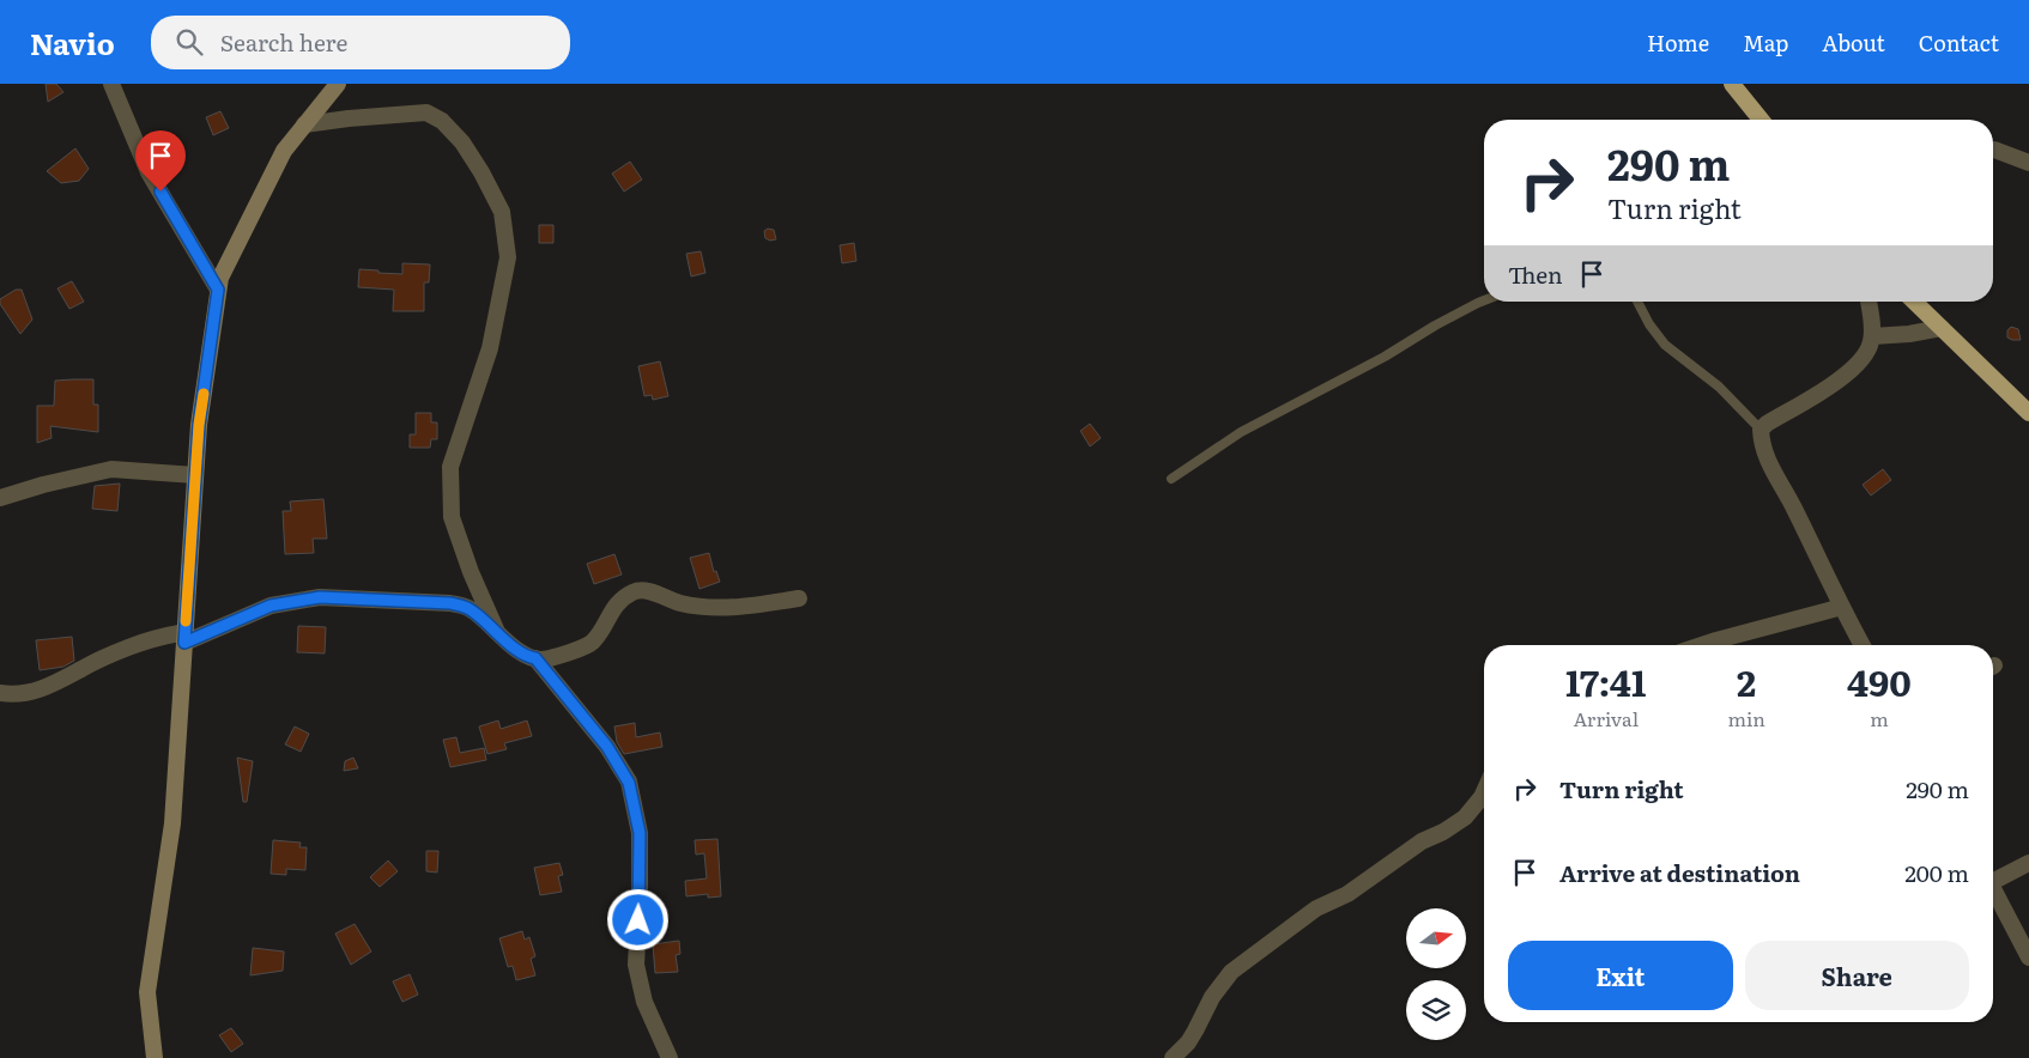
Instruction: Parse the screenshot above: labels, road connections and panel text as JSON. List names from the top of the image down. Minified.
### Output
{"north":"right","page":{"header":"Navio","search":"Search here","nav":["Home","Map","About","Contact"],"turn":["290 m","Turn right"],"then":"Then","eta":["17:41","Arrival","2","min","490","m"],"list":[{"name":"Turn right","value":"290 m"},{"name":"Arrive at destination","value":"200 m"}],"buttons":["Exit","Share"]}}
